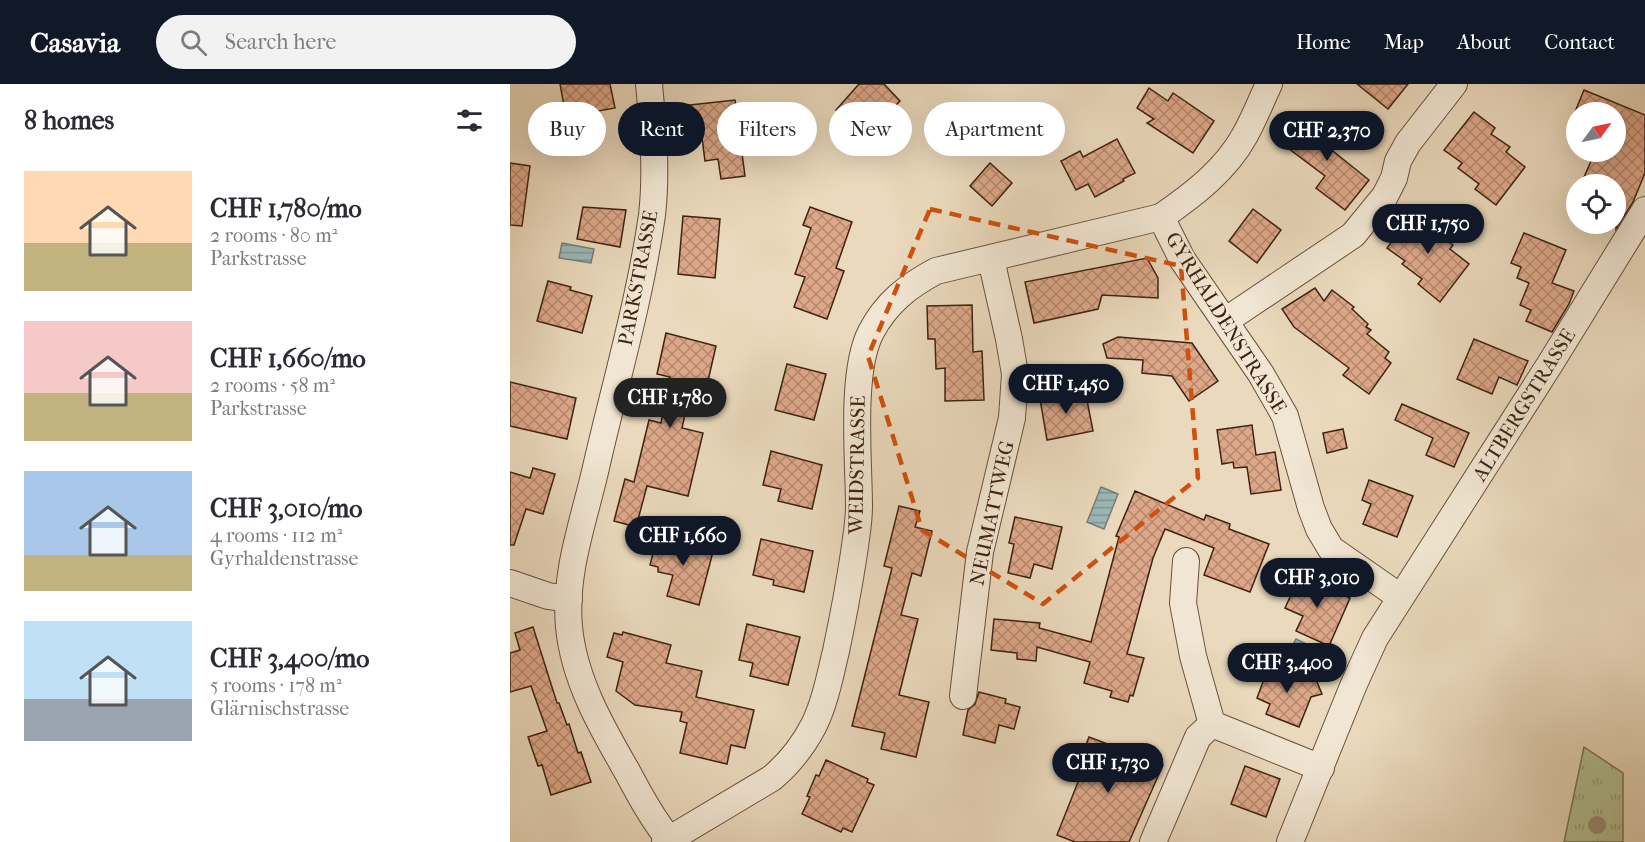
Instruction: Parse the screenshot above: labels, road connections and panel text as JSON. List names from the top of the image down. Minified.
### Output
{"streets":{"street":["PARKSTRASSE","GYRHALDENSTRASSE","ALTBERGSTRASSE","WEIDSTRASSE","NEUMATTWEG"]},"crossings":[["PARKSTRASSE","WEIDSTRASSE"],["GYRHALDENSTRASSE","ALTBERGSTRASSE"],["GYRHALDENSTRASSE","WEIDSTRASSE"],["WEIDSTRASSE","NEUMATTWEG"]],"north":"top right","page":{"header":"Casavia","search":"Search here","nav":["Home","Map","About","Contact"],"heading":"8 homes","chip":["Buy","Rent","Filters","New","Apartment"],"price":["CHF 2,370","CHF 1,750","CHF 1,450","CHF 1,780","CHF 1,660","CHF 3,010","CHF 3,400","CHF 1,730"],"list":[{"name":"CHF 1,780/mo","note":"2 rooms · 80 m² · Parkstrasse"},{"name":"CHF 1,660/mo","note":"2 rooms · 58 m² · Parkstrasse"},{"name":"CHF 3,010/mo","note":"4 rooms · 112 m² · Gyrhaldenstrasse"},{"name":"CHF 3,400/mo","note":"5 rooms · 178 m² · Glärnischstrasse"}]}}
